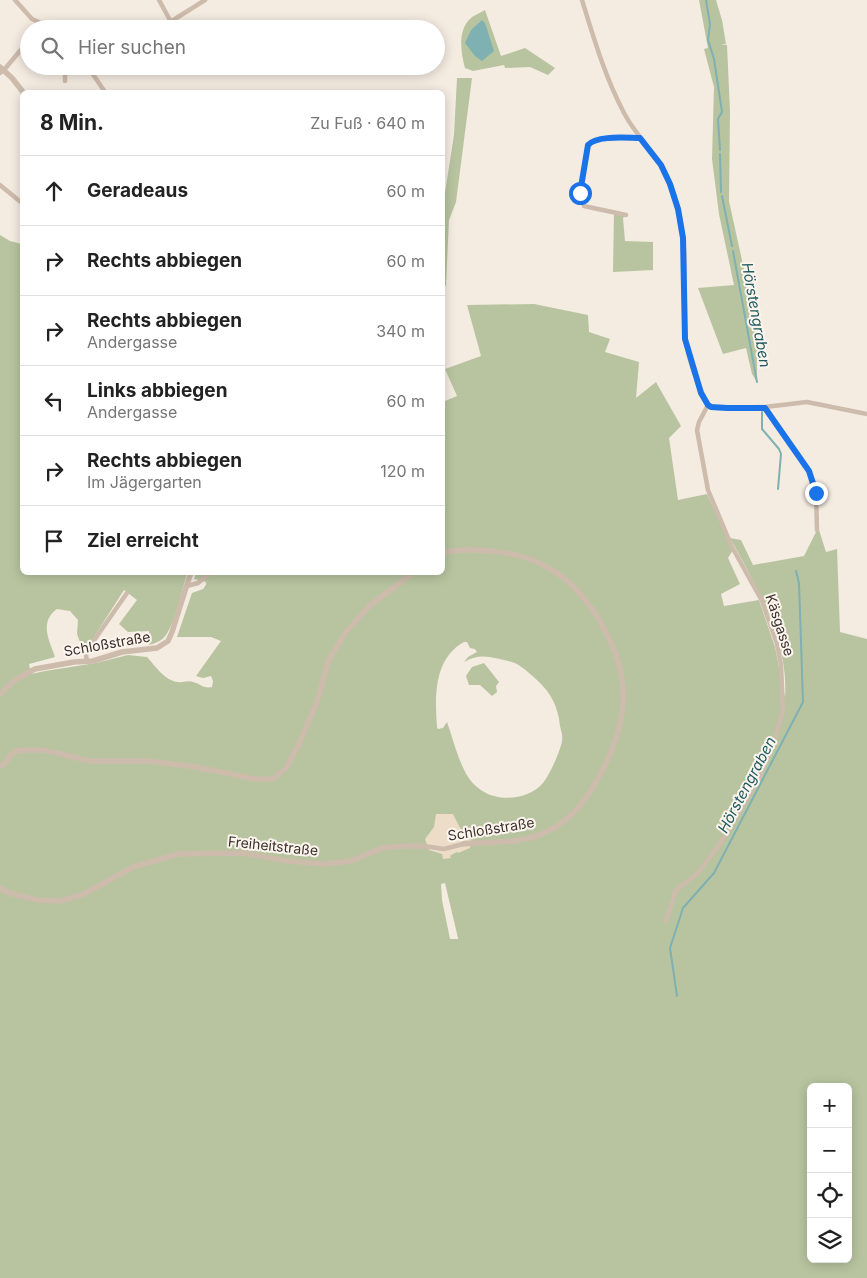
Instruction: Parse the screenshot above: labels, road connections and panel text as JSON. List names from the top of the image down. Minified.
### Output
{"streets":{"street":["Käsgasse","Schloßstraße","Freiheitstraße"]},"crossings":[["Schloßstraße","Freiheitstraße"]],"water":["Hörstengraben"],"page":{"search":"Hier suchen","heading":["8 Min.","Zu Fuß · 640 m"],"list":[["Geradeaus","60 m"],["Rechts abbiegen","60 m"],["Rechts abbiegen","Andergasse","340 m"],["Links abbiegen","Andergasse","60 m"],["Rechts abbiegen","Im Jägergarten","120 m"],"Ziel erreicht"],"map_buttons":["+","−"]}}
